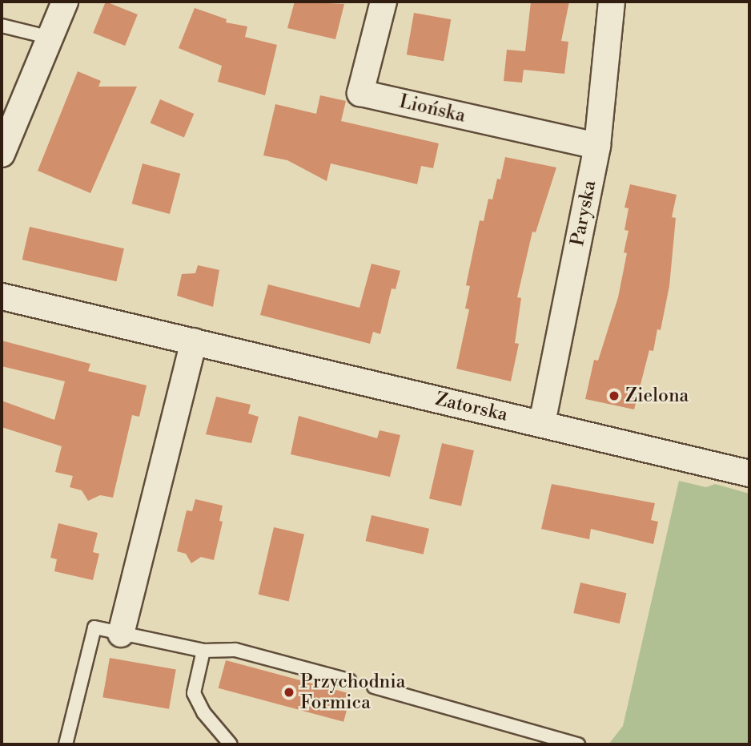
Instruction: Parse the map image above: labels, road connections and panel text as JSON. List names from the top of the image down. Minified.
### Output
{"streets":{"street":["Liońska","Paryska","Zatorska"]},"crossings":[["Liońska","Paryska"],["Paryska","Zatorska"]],"places":["Zielona","Przychodnia Formica"]}
